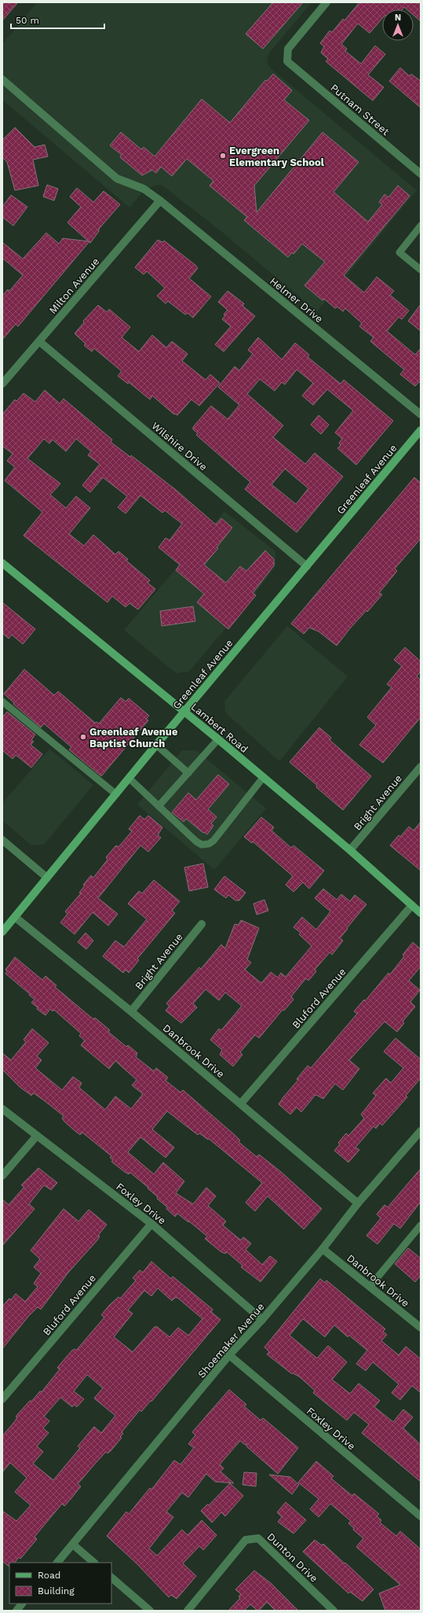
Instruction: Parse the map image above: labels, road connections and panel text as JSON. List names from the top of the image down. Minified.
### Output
{"streets":{"street":["Putnam Street","Milton Avenue","Helmer Drive","Wilshire Drive","Greenleaf Avenue","Lambert Road","Bright Avenue","Bluford Avenue","Danbrook Drive","Foxley Drive","Shoemaker Avenue","Dunton Drive"]},"crossings":[["Milton Avenue","Helmer Drive"],["Milton Avenue","Wilshire Drive"],["Wilshire Drive","Greenleaf Avenue"],["Greenleaf Avenue","Lambert Road"],["Greenleaf Avenue","Danbrook Drive"],["Lambert Road","Bright Avenue"],["Lambert Road","Bluford Avenue"],["Bright Avenue","Danbrook Drive"],["Bluford Avenue","Danbrook Drive"],["Bluford Avenue","Foxley Drive"],["Danbrook Drive","Shoemaker Avenue"],["Foxley Drive","Shoemaker Avenue"]],"places":["Evergreen Elementary School","Greenleaf Avenue Baptist Church"],"legend":["Road","Building"],"scale_bar":"50 m","north":"top"}
